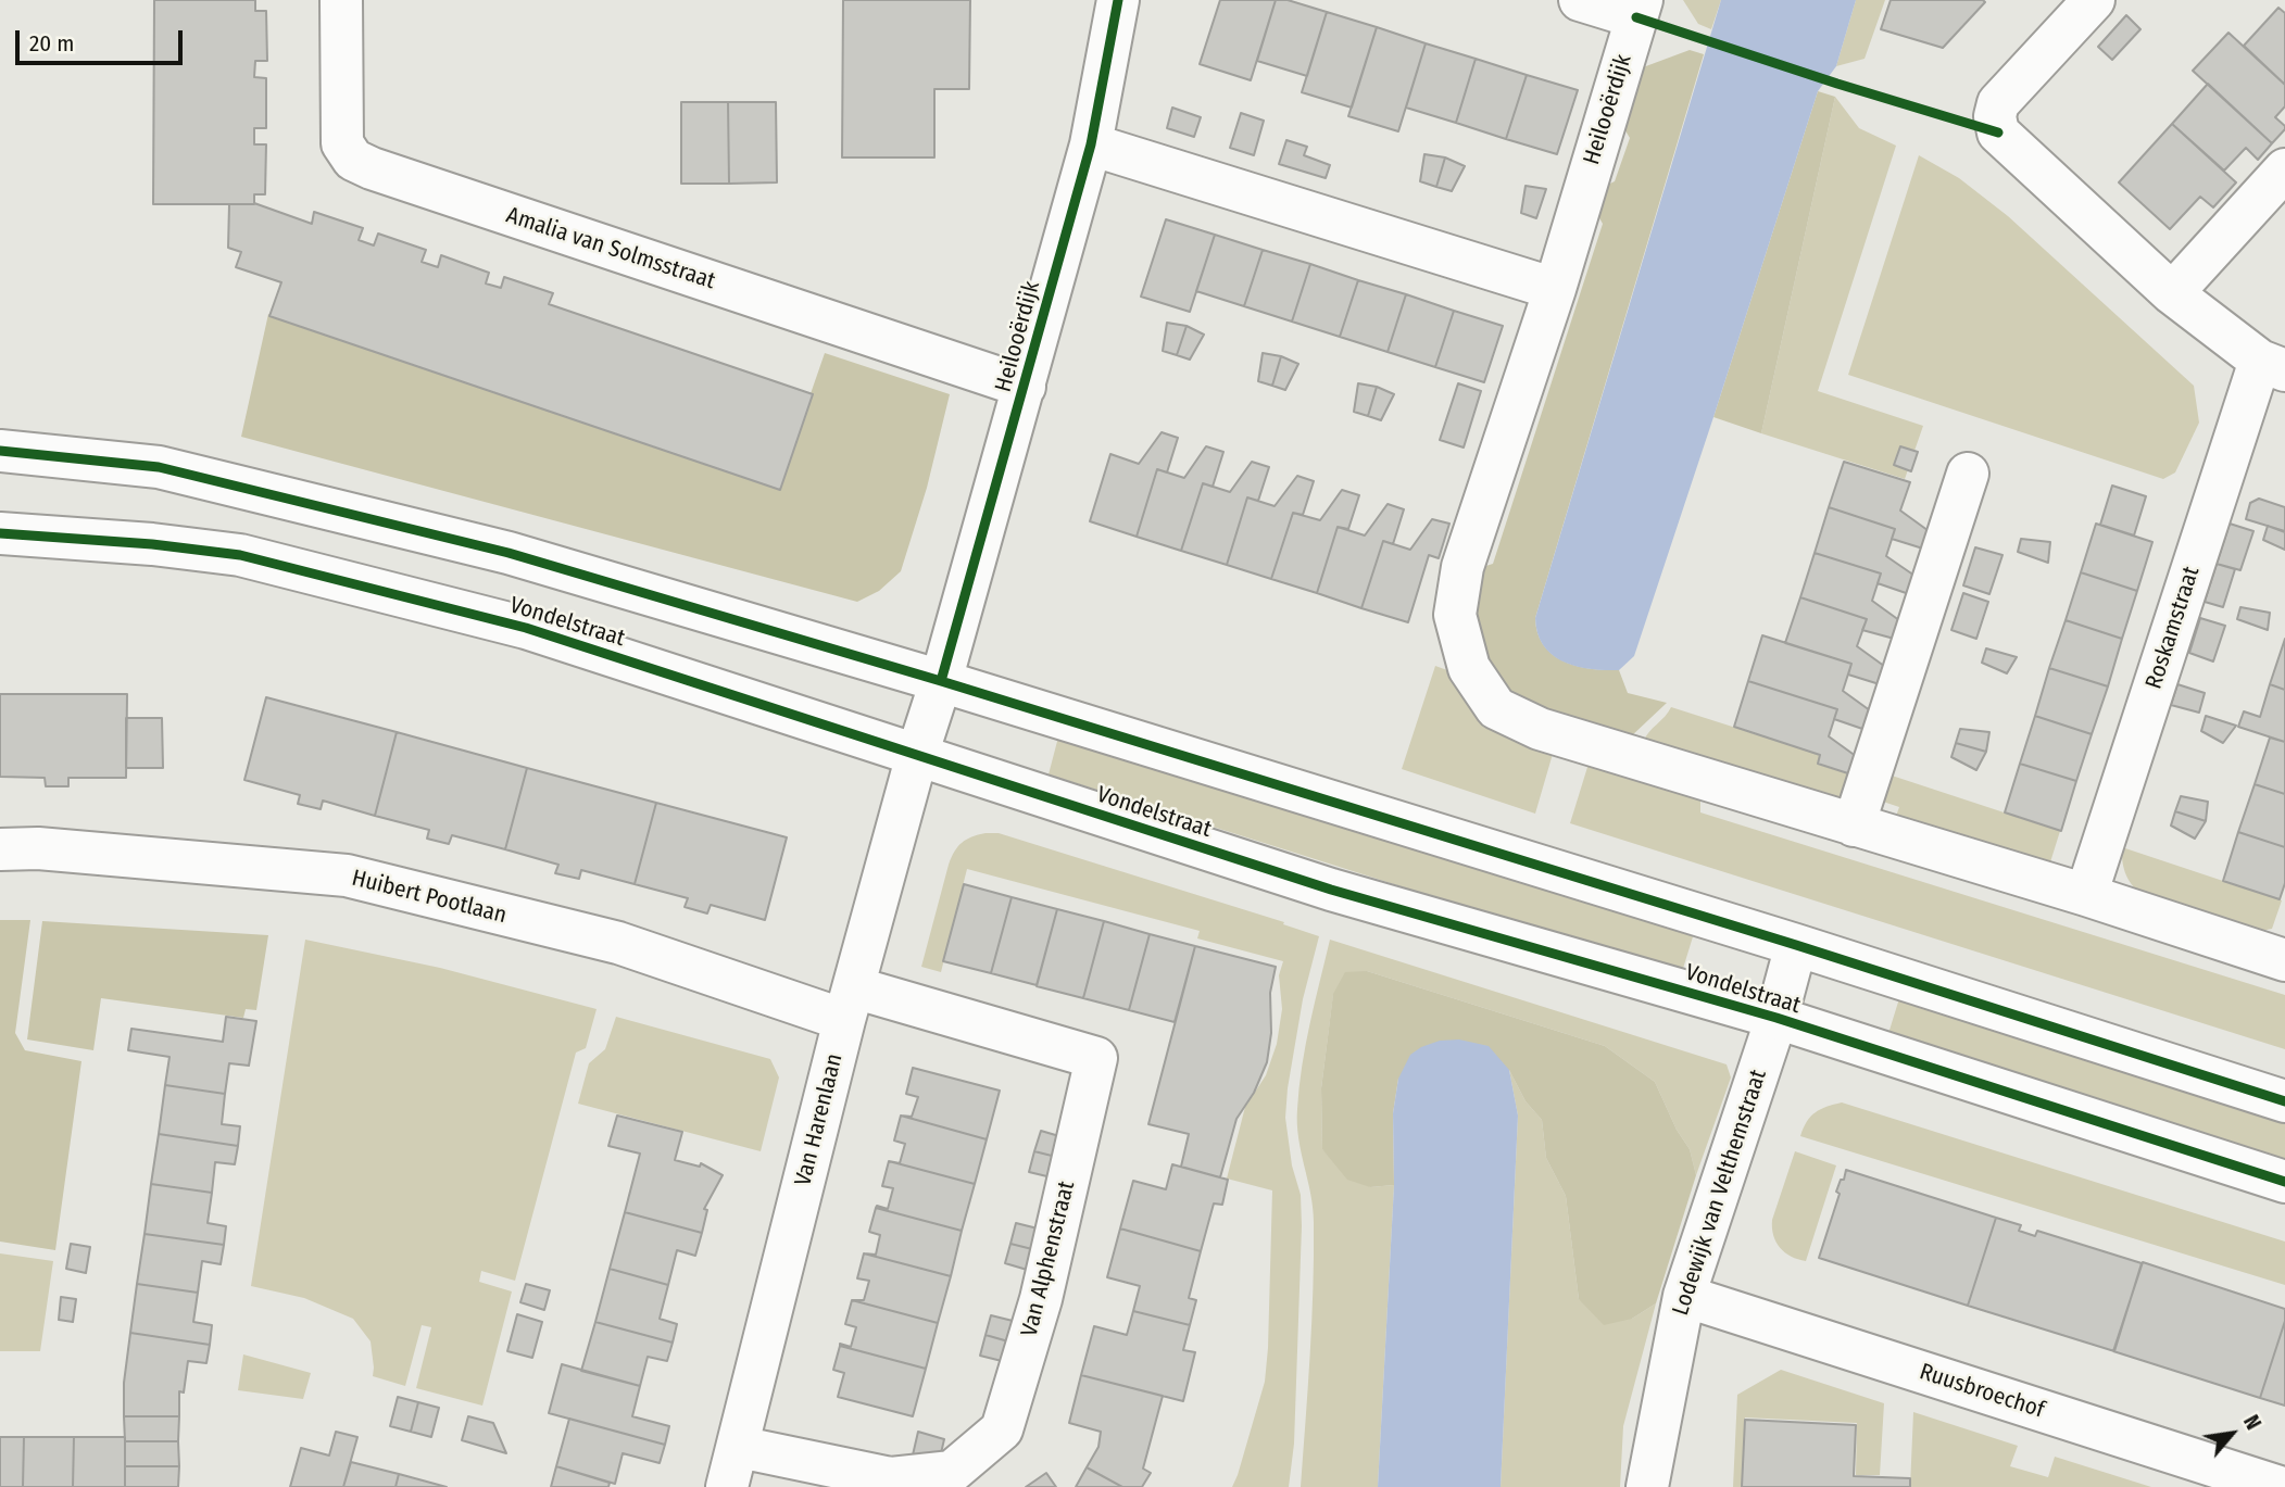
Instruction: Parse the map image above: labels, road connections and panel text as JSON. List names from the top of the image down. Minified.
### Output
{"streets":{"street":["Heilooërdijk","Amalia van Solmsstraat","Vondelstraat","Roskamstraat","Huibert Pootlaan","Van Harenlaan","Lodewijk van Velthemstraat","Van Alphenstraat","Ruusbroechof"]},"crossings":[["Heilooërdijk","Amalia van Solmsstraat"],["Heilooërdijk","Vondelstraat"],["Heilooërdijk","Van Harenlaan"],["Vondelstraat","Van Harenlaan"],["Vondelstraat","Lodewijk van Velthemstraat"],["Huibert Pootlaan","Van Harenlaan"],["Huibert Pootlaan","Van Alphenstraat"],["Van Harenlaan","Van Alphenstraat"],["Lodewijk van Velthemstraat","Ruusbroechof"]],"scale_bar":"20 m","north":"top right"}
